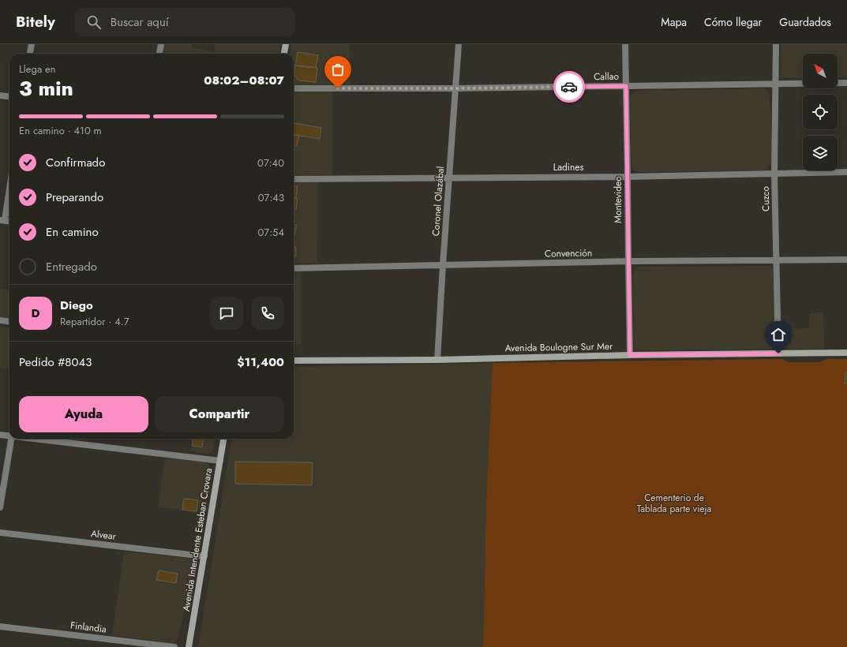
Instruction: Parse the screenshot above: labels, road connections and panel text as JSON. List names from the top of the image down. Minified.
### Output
{"streets":{"main road":["Avenida Boulogne Sur Mer","Avenida Intendente Esteban Crovara"],"street":["Callao","Ladines","Cuzco","Montevideo","Coronel Olazábal","Convención","Alvear","Finlandia"]},"crossings":[["Callao","Cuzco"],["Callao","Montevideo"],["Callao","Coronel Olazábal"],["Ladines","Cuzco"],["Ladines","Montevideo"],["Ladines","Coronel Olazábal"],["Cuzco","Convención"],["Cuzco","Avenida Boulogne Sur Mer"],["Montevideo","Convención"],["Montevideo","Avenida Boulogne Sur Mer"],["Coronel Olazábal","Convención"],["Coronel Olazábal","Avenida Boulogne Sur Mer"],["Alvear","Avenida Intendente Esteban Crovara"]],"parks":["Cementerio de Tablada parte vieja"],"north":"top left","page":{"header":"Bitely","search":"Buscar aquí","nav":["Mapa","Cómo llegar","Guardados"],"heading":["3 min","Llega en","08:02–08:07"],"panel":["Diego","Repartidor · 4.7","Pedido #8043","$11,400"],"bar":"En camino · 410 m","list":[["Confirmado","07:40"],["Preparando","07:43"],["En camino","07:54"],"Entregado"],"round":"D","buttons":["Ayuda","Compartir"]}}
